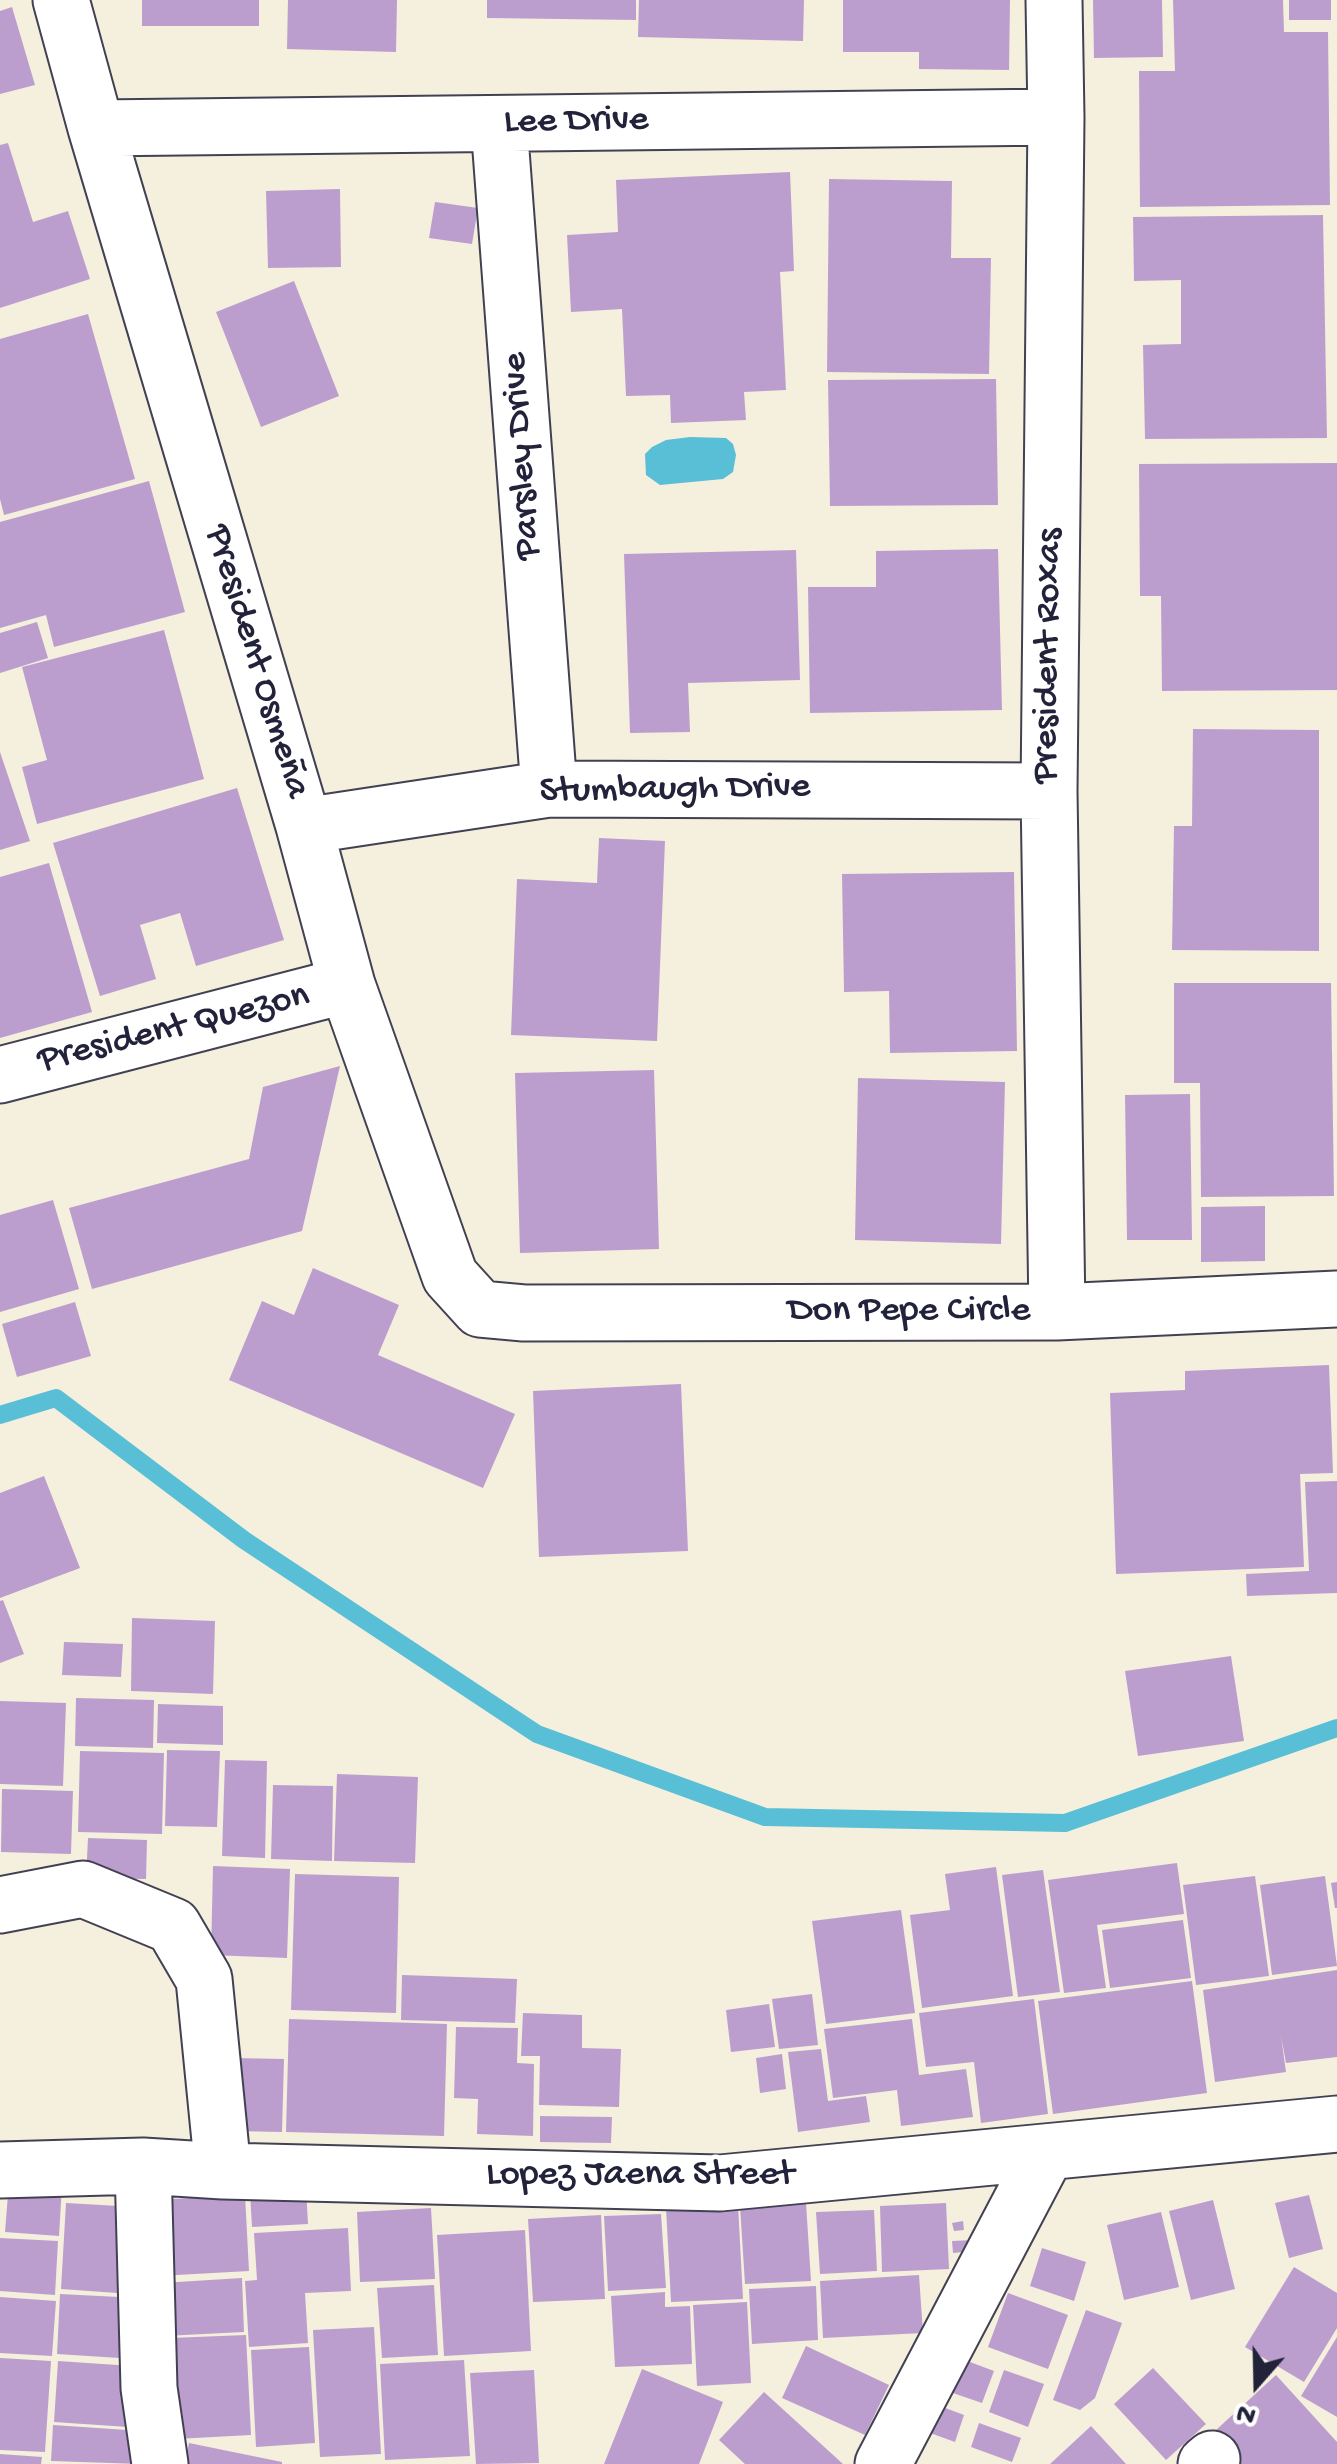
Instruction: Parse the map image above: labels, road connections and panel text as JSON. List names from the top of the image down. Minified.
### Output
{"streets":{"street":["Lee Drive","Parsley Drive","President Roxas","President Osmeña","Stumbaugh Drive","President Quezon","Don Pepe Circle","Lopez Jaena Street"]},"crossings":[["Lee Drive","Parsley Drive"],["Lee Drive","President Roxas"],["Lee Drive","President Osmeña"],["Parsley Drive","Stumbaugh Drive"],["President Roxas","Stumbaugh Drive"],["President Roxas","Don Pepe Circle"],["President Osmeña","Stumbaugh Drive"],["President Osmeña","President Quezon"],["President Osmeña","Don Pepe Circle"]],"north":"bottom"}
